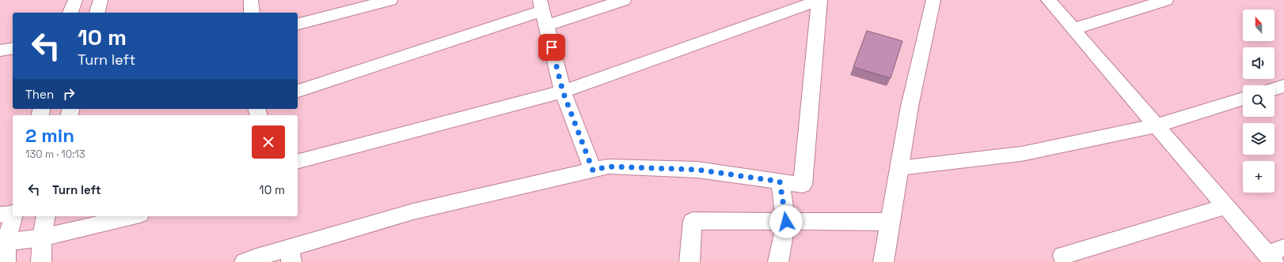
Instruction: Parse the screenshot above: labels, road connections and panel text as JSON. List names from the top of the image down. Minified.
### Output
{"north":"top","page":{"map_buttons":"+","turn":["10 m","Turn left"],"then":"Then","heading":["2 min","130 m · 10:13"],"list":[{"name":"Turn left","value":"10 m"}]}}
